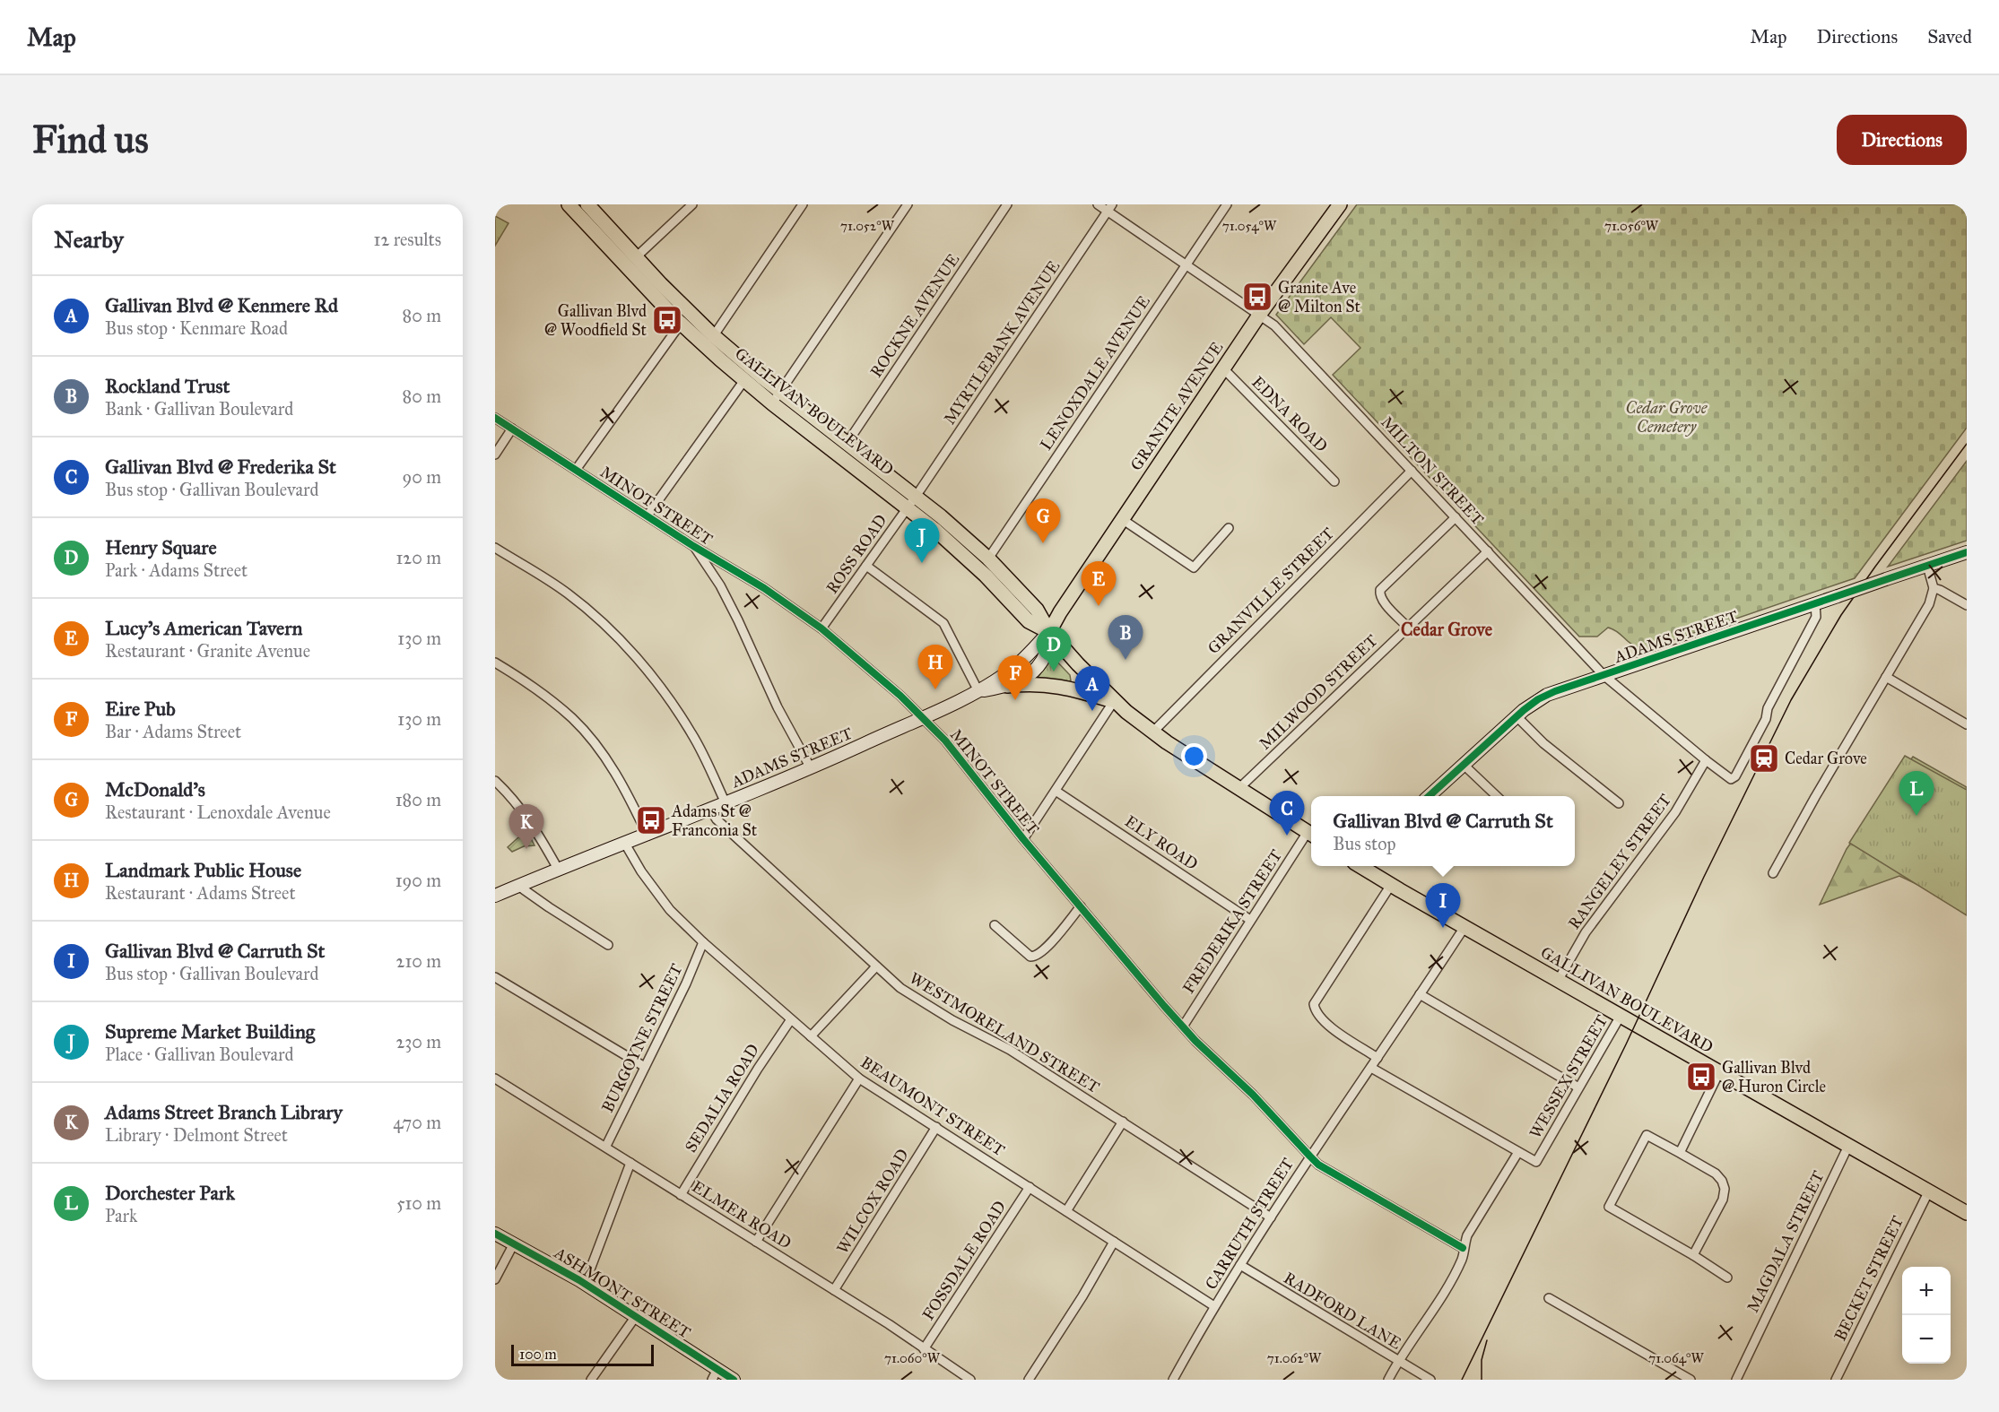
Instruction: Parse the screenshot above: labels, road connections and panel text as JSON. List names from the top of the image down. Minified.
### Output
{"streets":{"highway":["GRANITE AVENUE","GALLIVAN BOULEVARD"],"main road":["ADAMS STREET","ASHMONT STREET"],"street":["ROCKNE AVENUE","MYRTLEBANK AVENUE","LENOXDALE AVENUE","EDNA ROAD","MILTON STREET","MINOT STREET","ROSS ROAD","GRANVILLE STREET","MILWOOD STREET","ELY ROAD","RANGELEY STREET","FREDERIKA STREET","WESTMORELAND STREET","BURGOYNE STREET","WESSEX STREET","SEDALIA ROAD","BEAUMONT STREET","WILCOX ROAD","ELMER ROAD","CARRUTH STREET","MAGDALA STREET","FOSSDALE ROAD","BECKET STREET","RADFORD LANE"]},"crossings":[["ROCKNE AVENUE","GALLIVAN BOULEVARD"],["MYRTLEBANK AVENUE","GALLIVAN BOULEVARD"],["MYRTLEBANK AVENUE","MILTON STREET"],["MYRTLEBANK AVENUE","ROSS ROAD"],["LENOXDALE AVENUE","GALLIVAN BOULEVARD"],["LENOXDALE AVENUE","MILTON STREET"],["GRANITE AVENUE","GALLIVAN BOULEVARD"],["GRANITE AVENUE","EDNA ROAD"],["GRANITE AVENUE","MILTON STREET"],["GRANITE AVENUE","ADAMS STREET"],["GALLIVAN BOULEVARD","ROSS ROAD"],["GALLIVAN BOULEVARD","GRANVILLE STREET"],["GALLIVAN BOULEVARD","ADAMS STREET"],["GALLIVAN BOULEVARD","MILWOOD STREET"],["GALLIVAN BOULEVARD","RANGELEY STREET"],["GALLIVAN BOULEVARD","FREDERIKA STREET"],["GALLIVAN BOULEVARD","WESSEX STREET"],["GALLIVAN BOULEVARD","CARRUTH STREET"],["GALLIVAN BOULEVARD","MAGDALA STREET"],["GALLIVAN BOULEVARD","BECKET STREET"],["MILTON STREET","GRANVILLE STREET"],["MILTON STREET","ADAMS STREET"],["MILTON STREET","MILWOOD STREET"],["MILTON STREET","RANGELEY STREET"],["MINOT STREET","ROSS ROAD"],["MINOT STREET","ADAMS STREET"],["MINOT STREET","FREDERIKA STREET"],["MINOT STREET","CARRUTH STREET"],["ADAMS STREET","WESTMORELAND STREET"],["ADAMS STREET","BEAUMONT STREET"],["ELY ROAD","FREDERIKA STREET"],["WESTMORELAND STREET","CARRUTH STREET"],["BURGOYNE STREET","BEAUMONT STREET"],["BURGOYNE STREET","ELMER ROAD"],["SEDALIA ROAD","BEAUMONT STREET"],["SEDALIA ROAD","ELMER ROAD"],["BEAUMONT STREET","WILCOX ROAD"],["BEAUMONT STREET","CARRUTH STREET"],["BEAUMONT STREET","FOSSDALE ROAD"],["WILCOX ROAD","ELMER ROAD"],["ELMER ROAD","FOSSDALE ROAD"],["CARRUTH STREET","RADFORD LANE"]],"districts":["Cedar Grove"],"parks":["Cedar Grove Cemetery"],"places":{"bus stop":["Granite Ave @ Milton St","Gallivan Blvd @ Woodfield St","Adams St @ Franconia St","Gallivan Blvd @ Huron Circle"],"station":["Cedar Grove"]},"scale_bar":"100 m","page":{"header":"Map","nav":["Map","Directions","Saved"],"buttons":"Directions","title":"Find us","heading":["Nearby","12 results"],"list":[{"mark":"A","name":"Gallivan Blvd @ Kenmere Rd","note":"Bus stop · Kenmare Road","value":"80 m"},{"mark":"B","name":"Rockland Trust","note":"Bank · Gallivan Boulevard","value":"80 m"},{"mark":"C","name":"Gallivan Blvd @ Frederika St","note":"Bus stop · Gallivan Boulevard","value":"90 m"},{"mark":"D","name":"Henry Square","note":"Park · Adams Street","value":"120 m"},{"mark":"E","name":"Lucy's American Tavern","note":"Restaurant · Granite Avenue","value":"130 m"},{"mark":"F","name":"Eire Pub","note":"Bar · Adams Street","value":"130 m"},{"mark":"G","name":"McDonald's","note":"Restaurant · Lenoxdale Avenue","value":"180 m"},{"mark":"H","name":"Landmark Public House","note":"Restaurant · Adams Street","value":"190 m"},{"mark":"I","name":"Gallivan Blvd @ Carruth St","note":"Bus stop · Gallivan Boulevard","value":"210 m"},{"mark":"J","name":"Supreme Market Building","note":"Place · Gallivan Boulevard","value":"230 m"},{"mark":"K","name":"Adams Street Branch Library","note":"Library · Delmont Street","value":"470 m"},{"mark":"L","name":"Dorchester Park","note":"Park","value":"510 m"}],"pins":["G","J","E","B","D","H","F","A","L","C","K","I"],"popup":["Gallivan Blvd @ Carruth St","Bus stop"],"map_buttons":["+","−"],"scale":"100 m"},"coordinates":["71.052°W","71.054°W","71.056°W","71.060°W","71.062°W","71.064°W"]}
